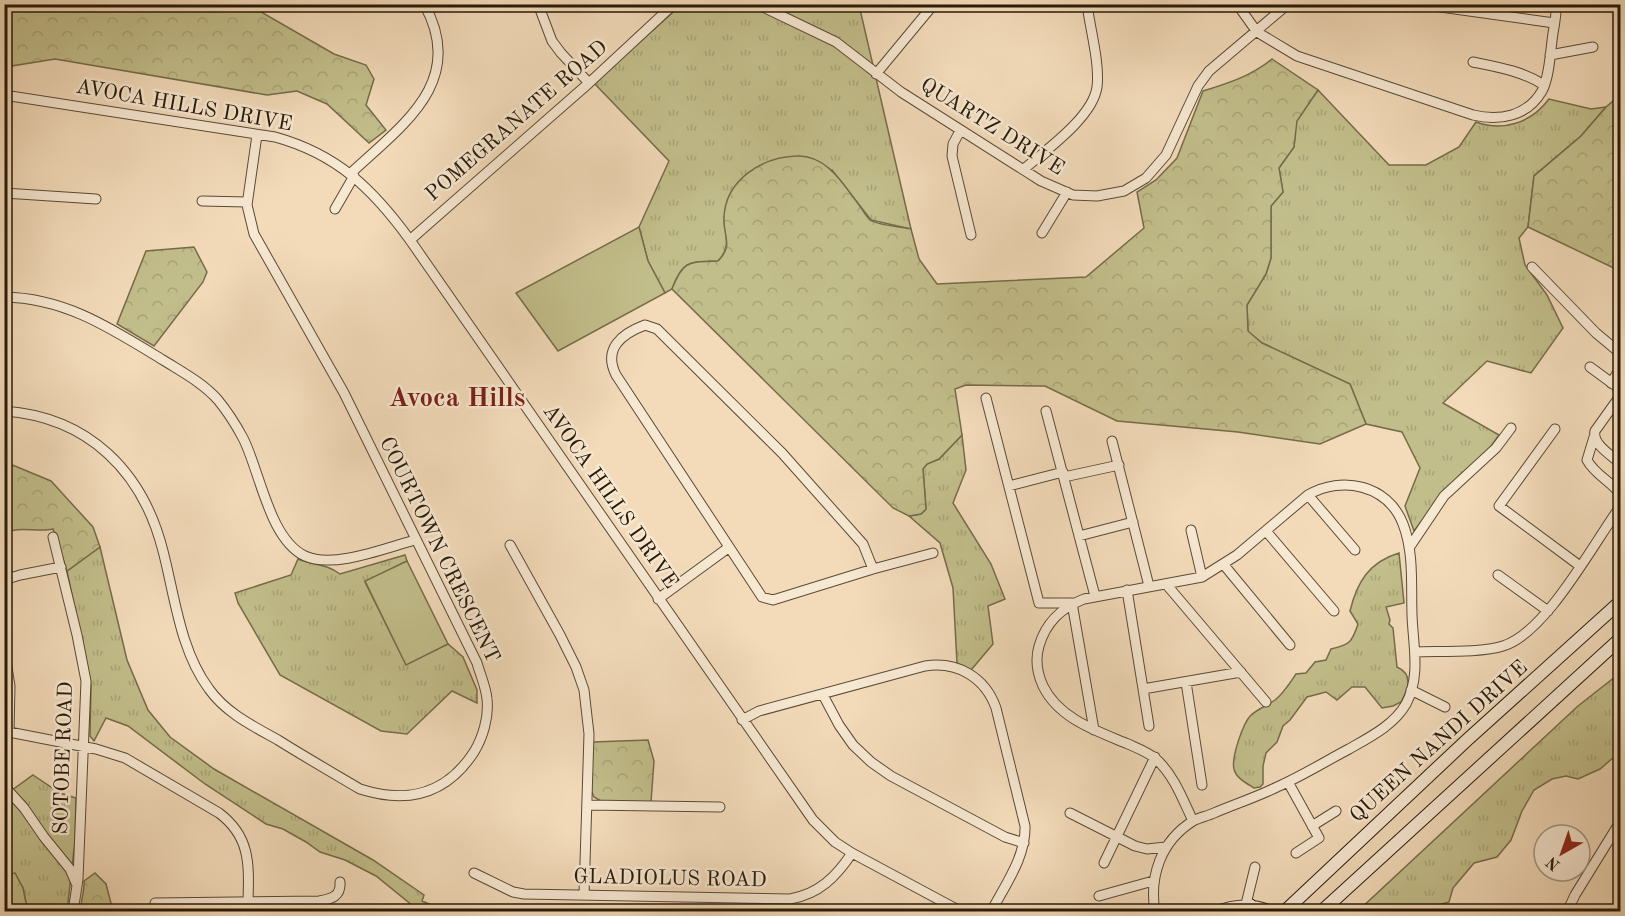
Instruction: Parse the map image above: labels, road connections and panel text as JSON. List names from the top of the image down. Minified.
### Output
{"streets":{"main road":["QUEEN NANDI DRIVE"],"street":["AVOCA HILLS DRIVE","POMEGRANATE ROAD","QUARTZ DRIVE","COURTOWN CRESCENT","SOTOBE ROAD","GLADIOLUS ROAD"]},"crossings":[["AVOCA HILLS DRIVE","POMEGRANATE ROAD"],["AVOCA HILLS DRIVE","COURTOWN CRESCENT"],["AVOCA HILLS DRIVE","GLADIOLUS ROAD"]],"districts":["Avoca Hills"],"north":"bottom left"}
